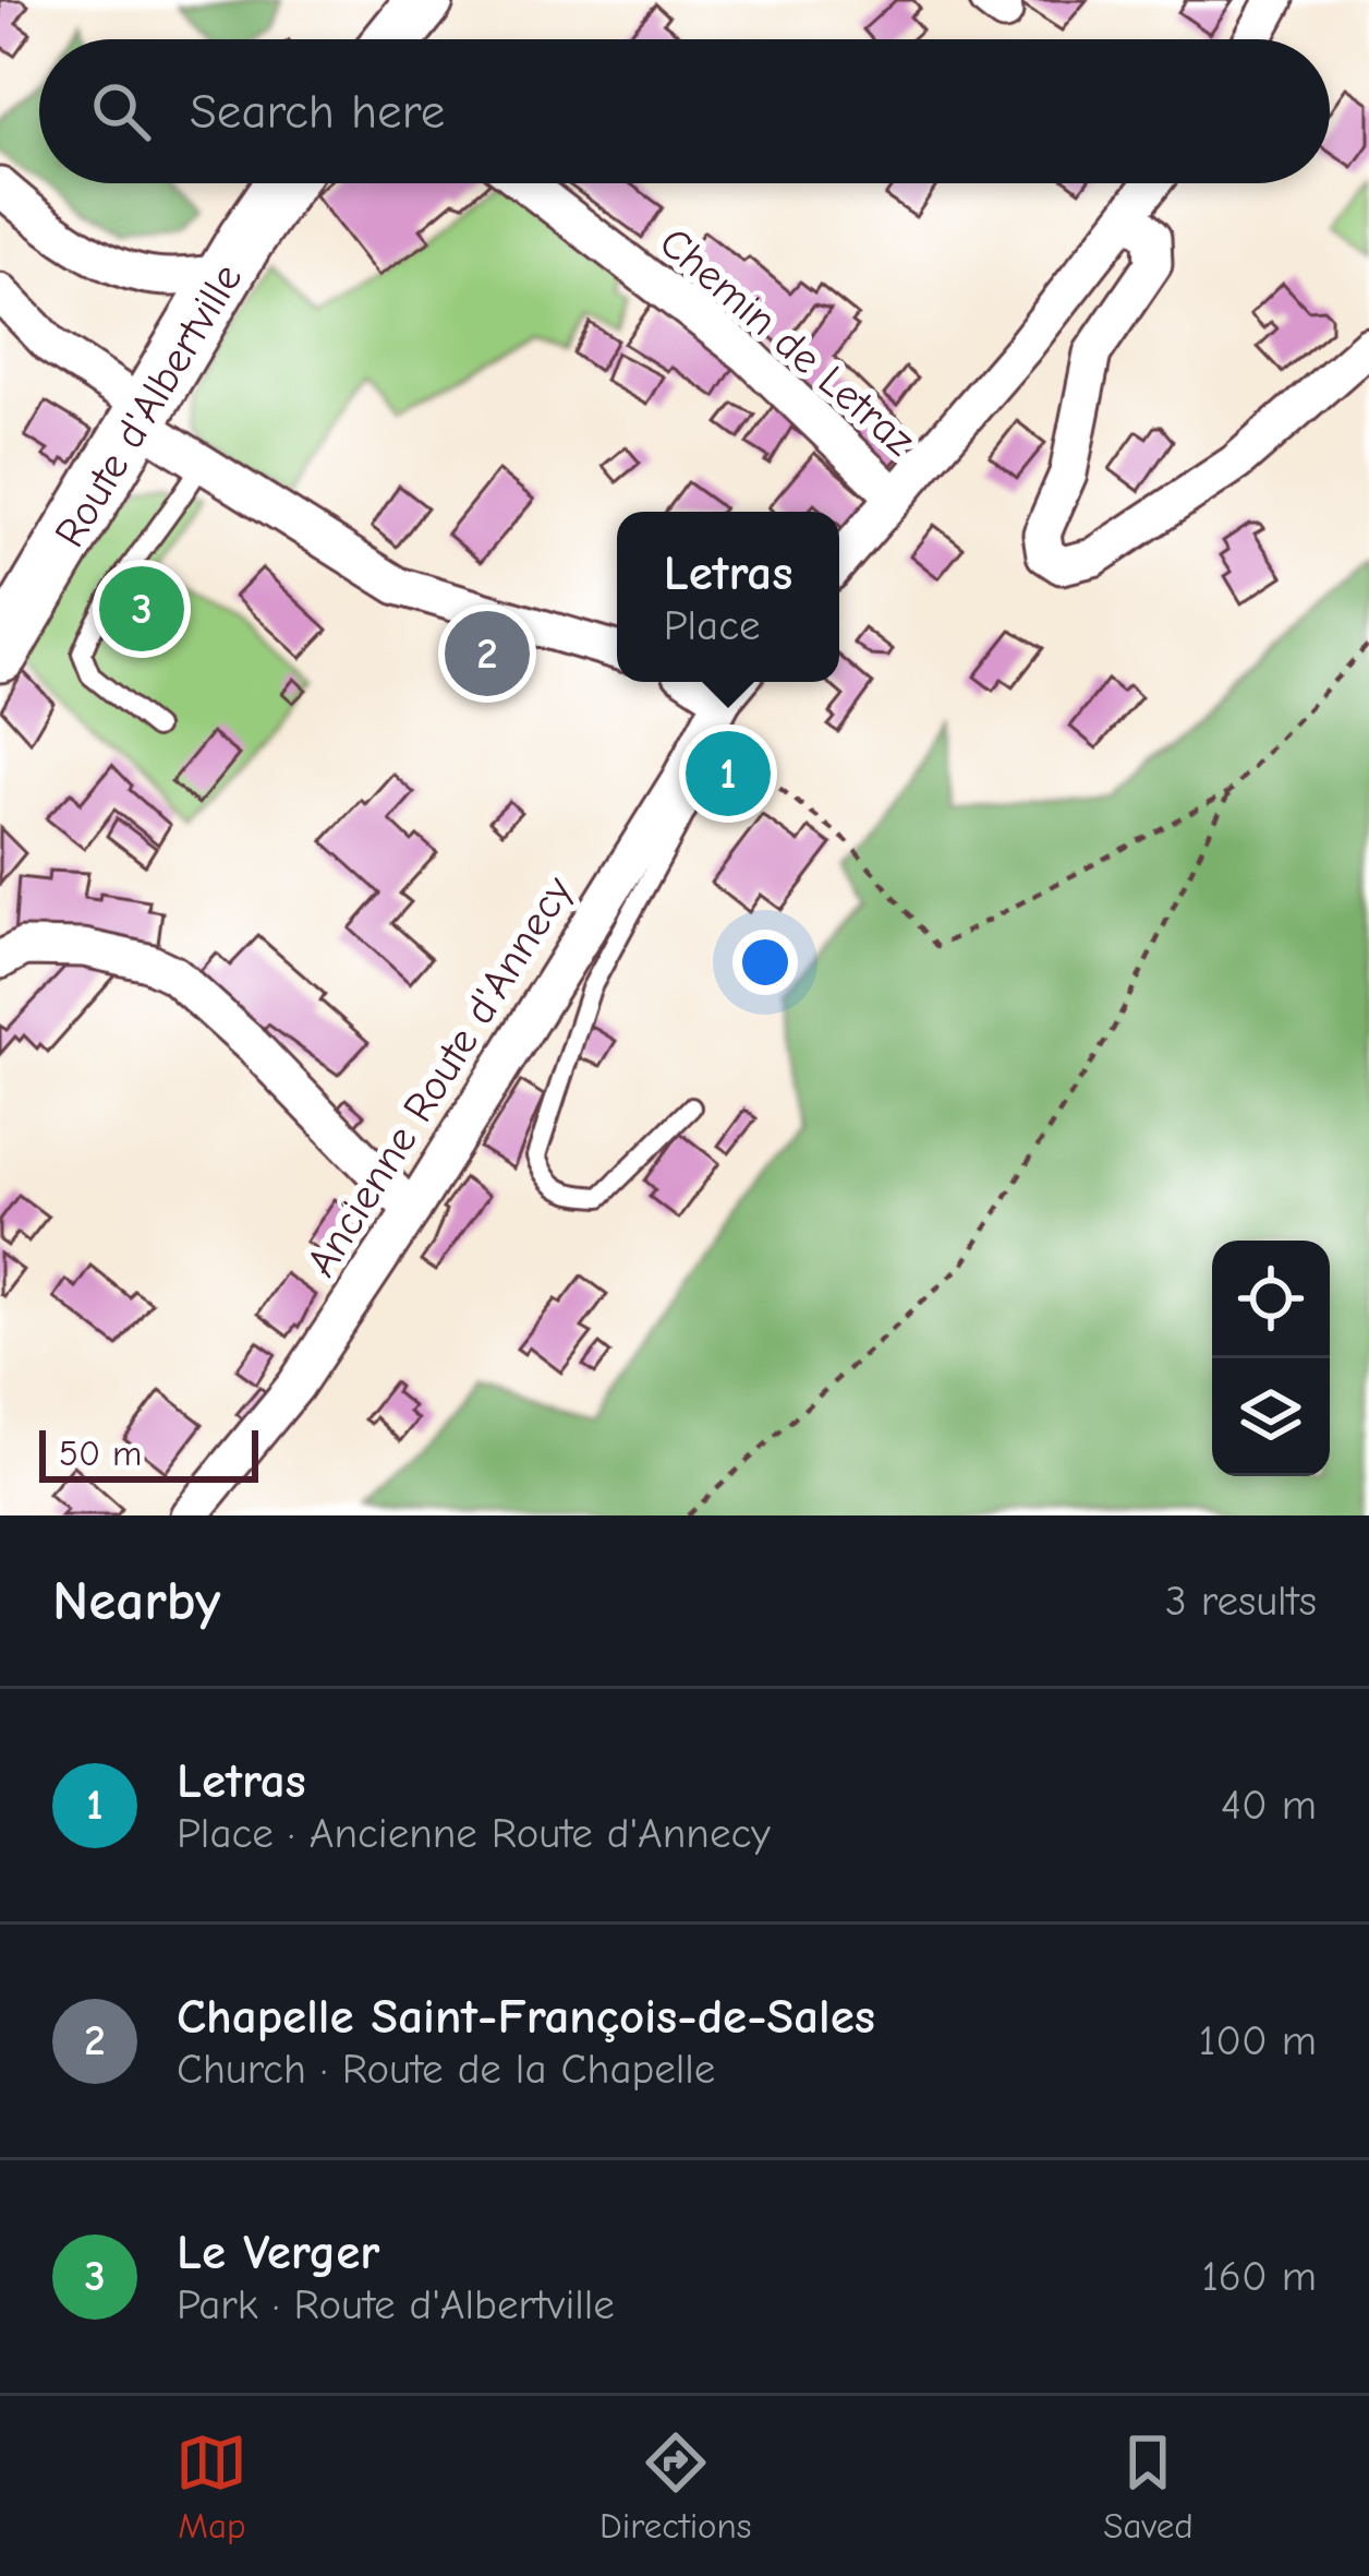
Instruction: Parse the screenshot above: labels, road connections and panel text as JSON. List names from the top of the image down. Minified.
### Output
{"streets":{"main road":["Route d'Albertville"],"street":["Chemin de Letraz","Ancienne Route d'Annecy"]},"scale_bar":"50 m","page":{"search":"Search here","popup":["Letras","Place"],"pins":["3","2","1"],"scale":"50 m","heading":["Nearby","3 results"],"list":[{"mark":"1","name":"Letras","note":"Place · Ancienne Route d'Annecy","value":"40 m"},{"mark":"2","name":"Chapelle Saint-François-de-Sales","note":"Church · Route de la Chapelle","value":"100 m"},{"mark":"3","name":"Le Verger","note":"Park · Route d'Albertville","value":"160 m"}],"nav":["Map","Directions","Saved"]}}
